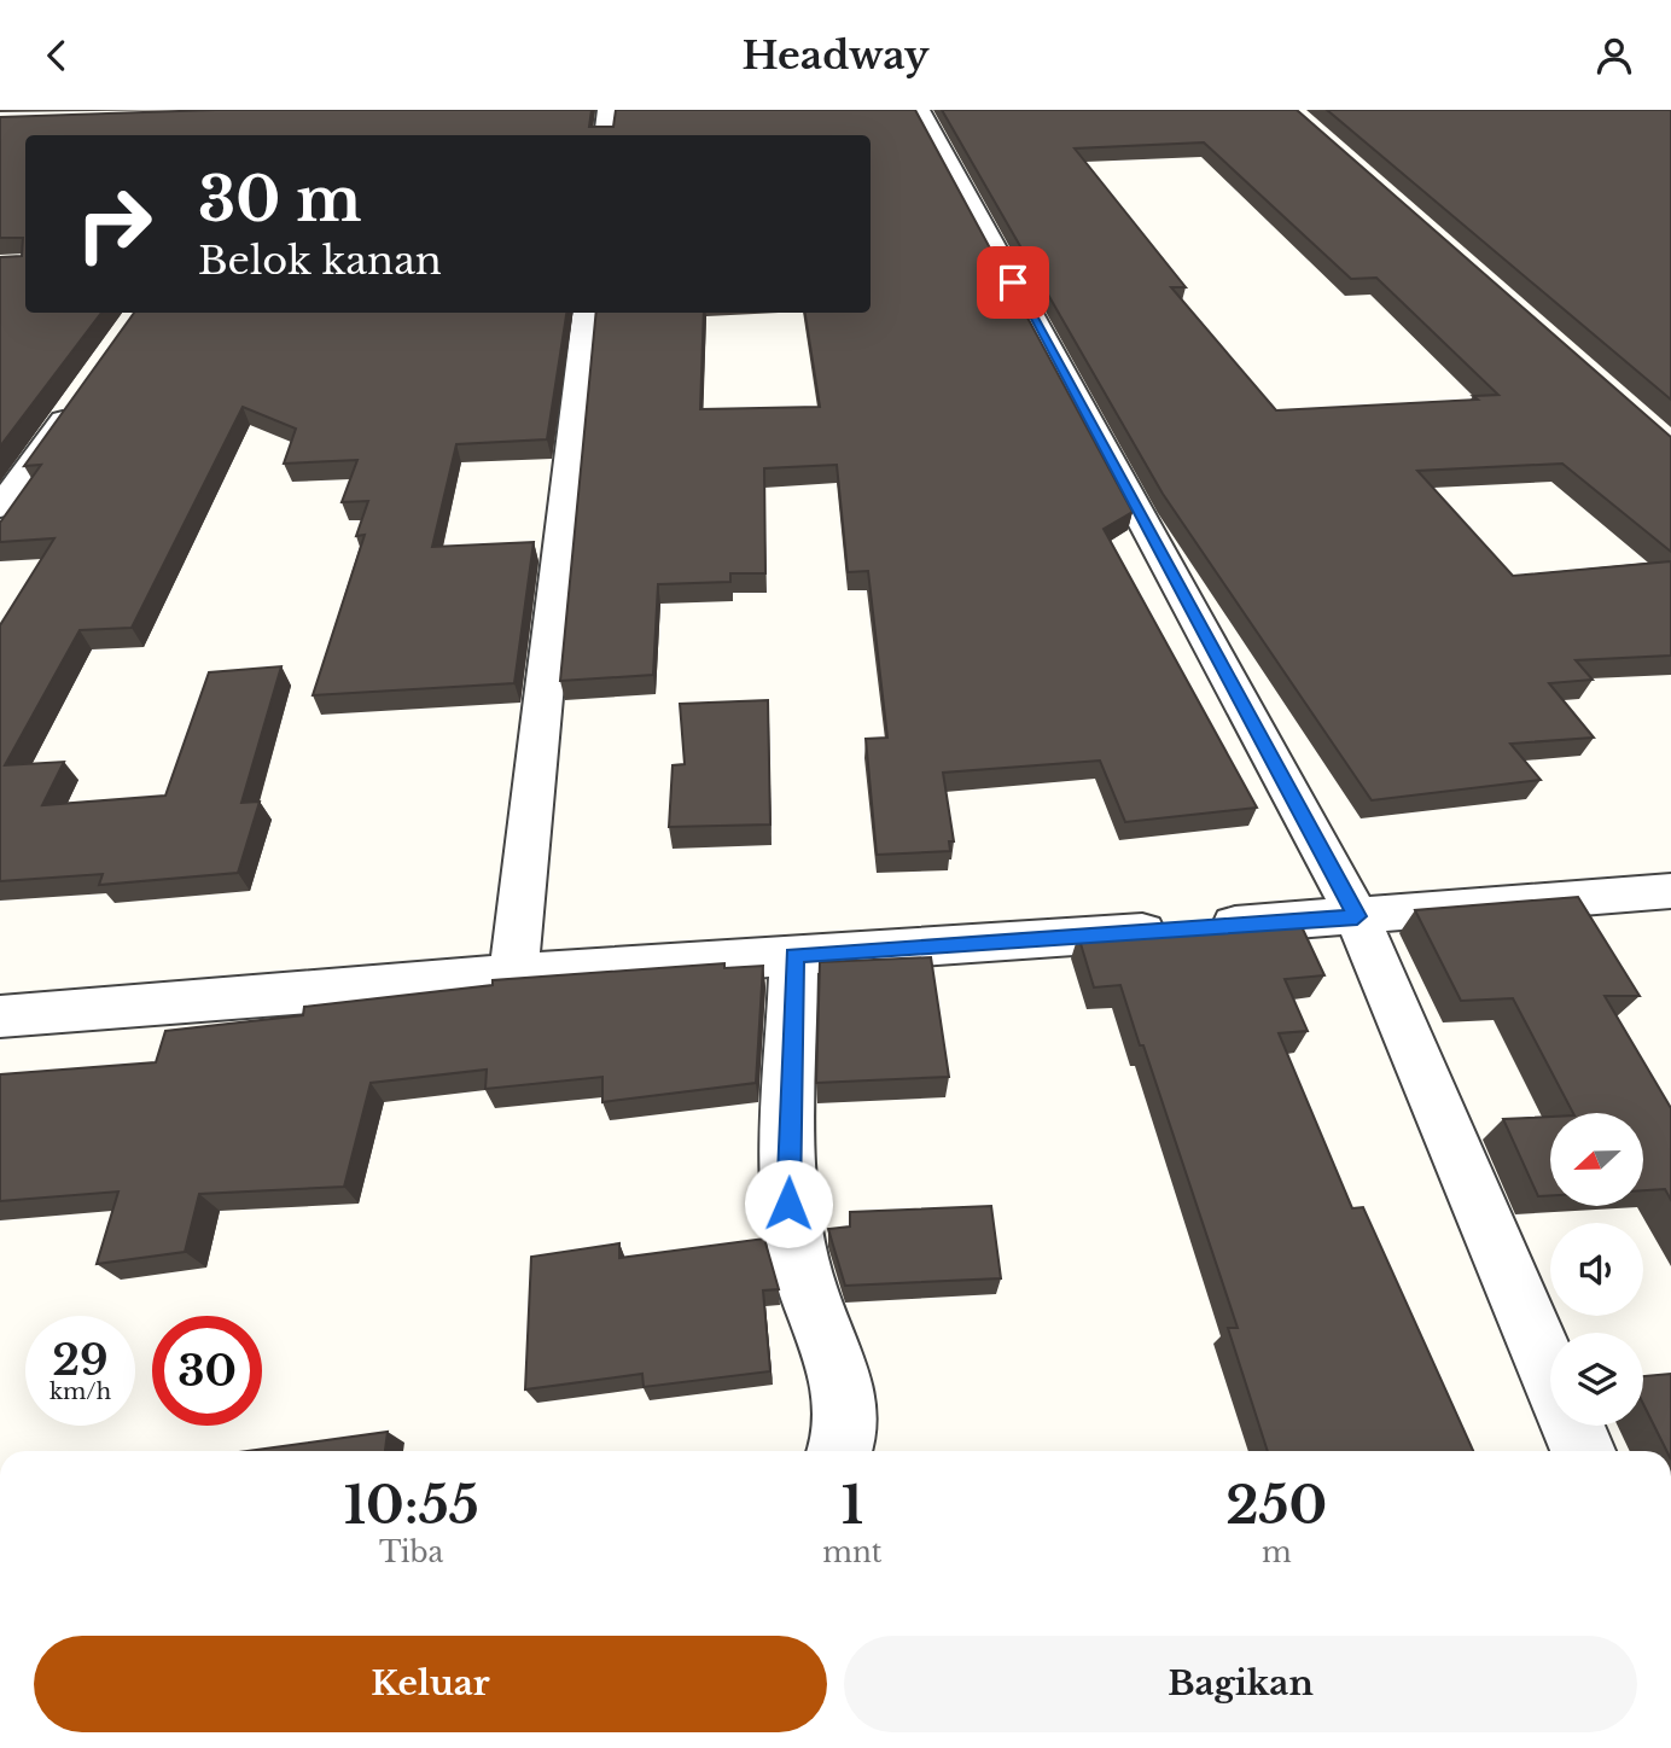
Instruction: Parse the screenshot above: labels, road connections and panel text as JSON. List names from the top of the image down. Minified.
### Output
{"north":"left","page":{"header":"Headway","turn":["30 m","Belok kanan"],"speed":"29 km/h","limit":"30","eta":["10:55","Tiba","1","mnt","250","m"],"buttons":["Keluar","Bagikan"]}}
